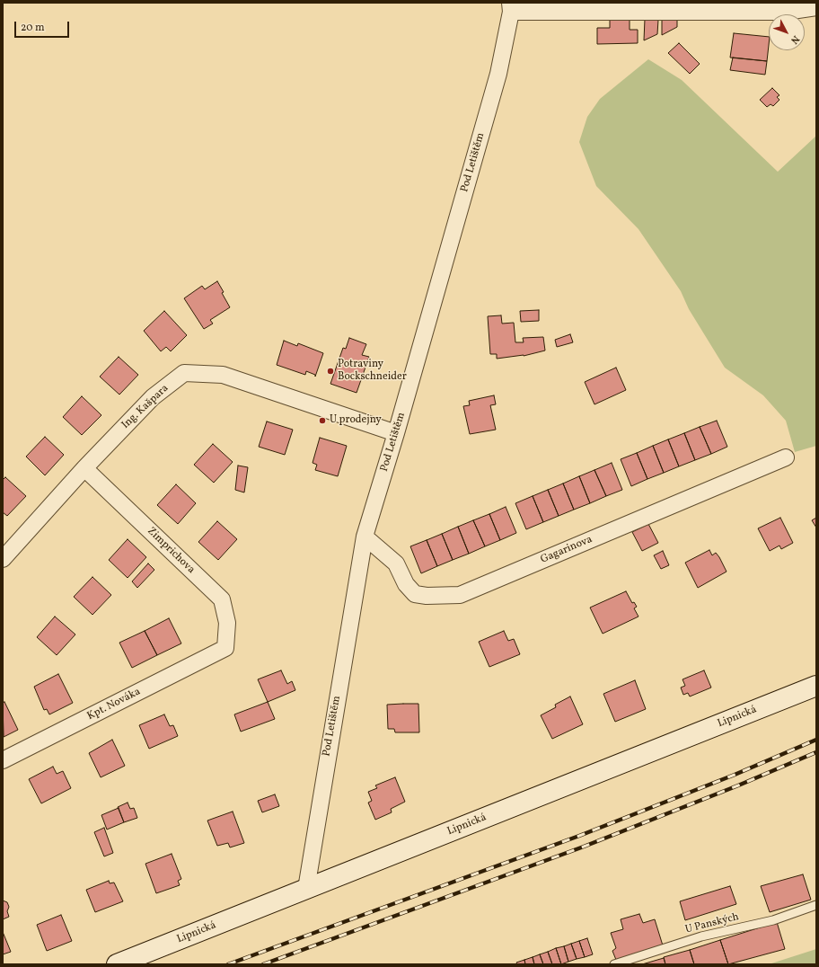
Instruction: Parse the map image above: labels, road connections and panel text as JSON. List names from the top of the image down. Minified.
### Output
{"streets":{"street":["Pod Letištěm","Ing. Kašpara","Gagarinova","Zimprichova","Kpt. Nováka","Lipnická"],"lane":["U Panských"]},"crossings":[["Pod Letištěm","Ing. Kašpara"],["Pod Letištěm","Gagarinova"],["Pod Letištěm","Lipnická"],["Ing. Kašpara","Zimprichova"],["Zimprichova","Kpt. Nováka"]],"places":["Potraviny Bockschneider","U prodejny"],"scale_bar":"20 m","north":"bottom right"}
